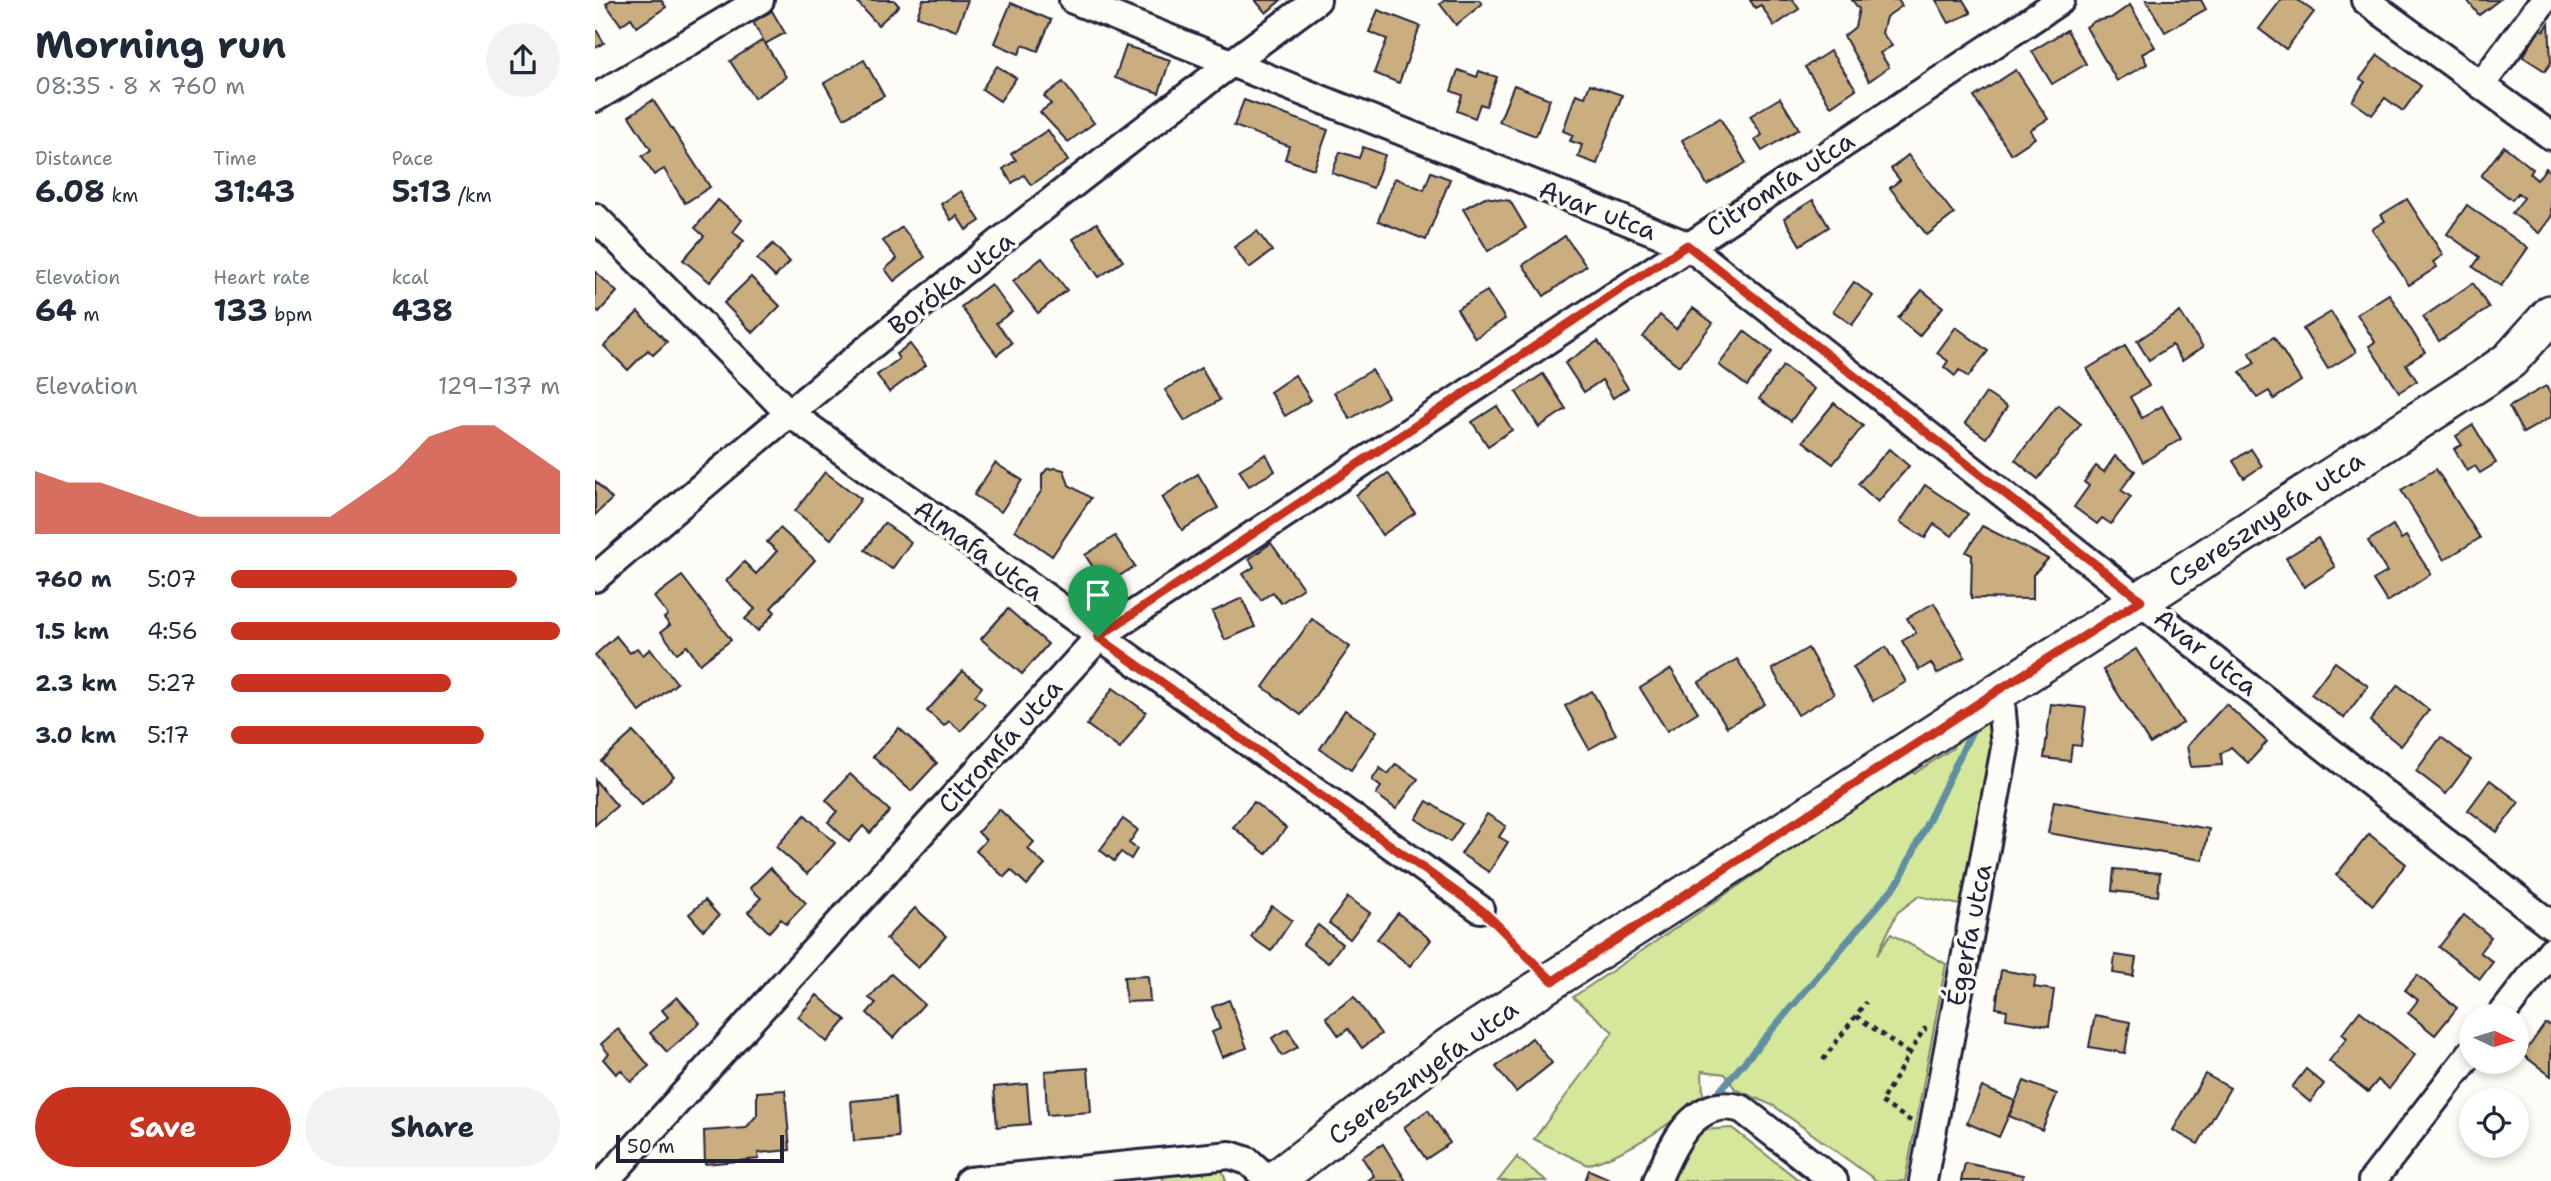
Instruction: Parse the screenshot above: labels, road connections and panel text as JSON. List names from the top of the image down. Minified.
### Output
{"streets":{"street":["Citromfa utca","Avar utca","Boróka utca","Cseresznyefa utca","Almafa utca","Égerfa utca"]},"crossings":[["Citromfa utca","Avar utca"],["Citromfa utca","Almafa utca"],["Avar utca","Boróka utca"],["Avar utca","Cseresznyefa utca"],["Boróka utca","Almafa utca"],["Cseresznyefa utca","Égerfa utca"]],"scale_bar":"50 m","north":"right","page":{"heading":["Morning run","08:35 · 8 × 760 m"],"stats":[["Distance","6.08 km"],["Time","31:43"],["Pace","5:13 /km"],["Elevation","64 m"],["Heart rate","133 bpm"],["kcal","438"]],"chart":["Elevation","129–137 m"],"list":[{"name":"760 m","note":"5:07"},{"name":"1.5 km","note":"4:56"},{"name":"2.3 km","note":"5:27"},{"name":"3.0 km","note":"5:17"}],"buttons":["Save","Share"],"scale":"50 m"}}
